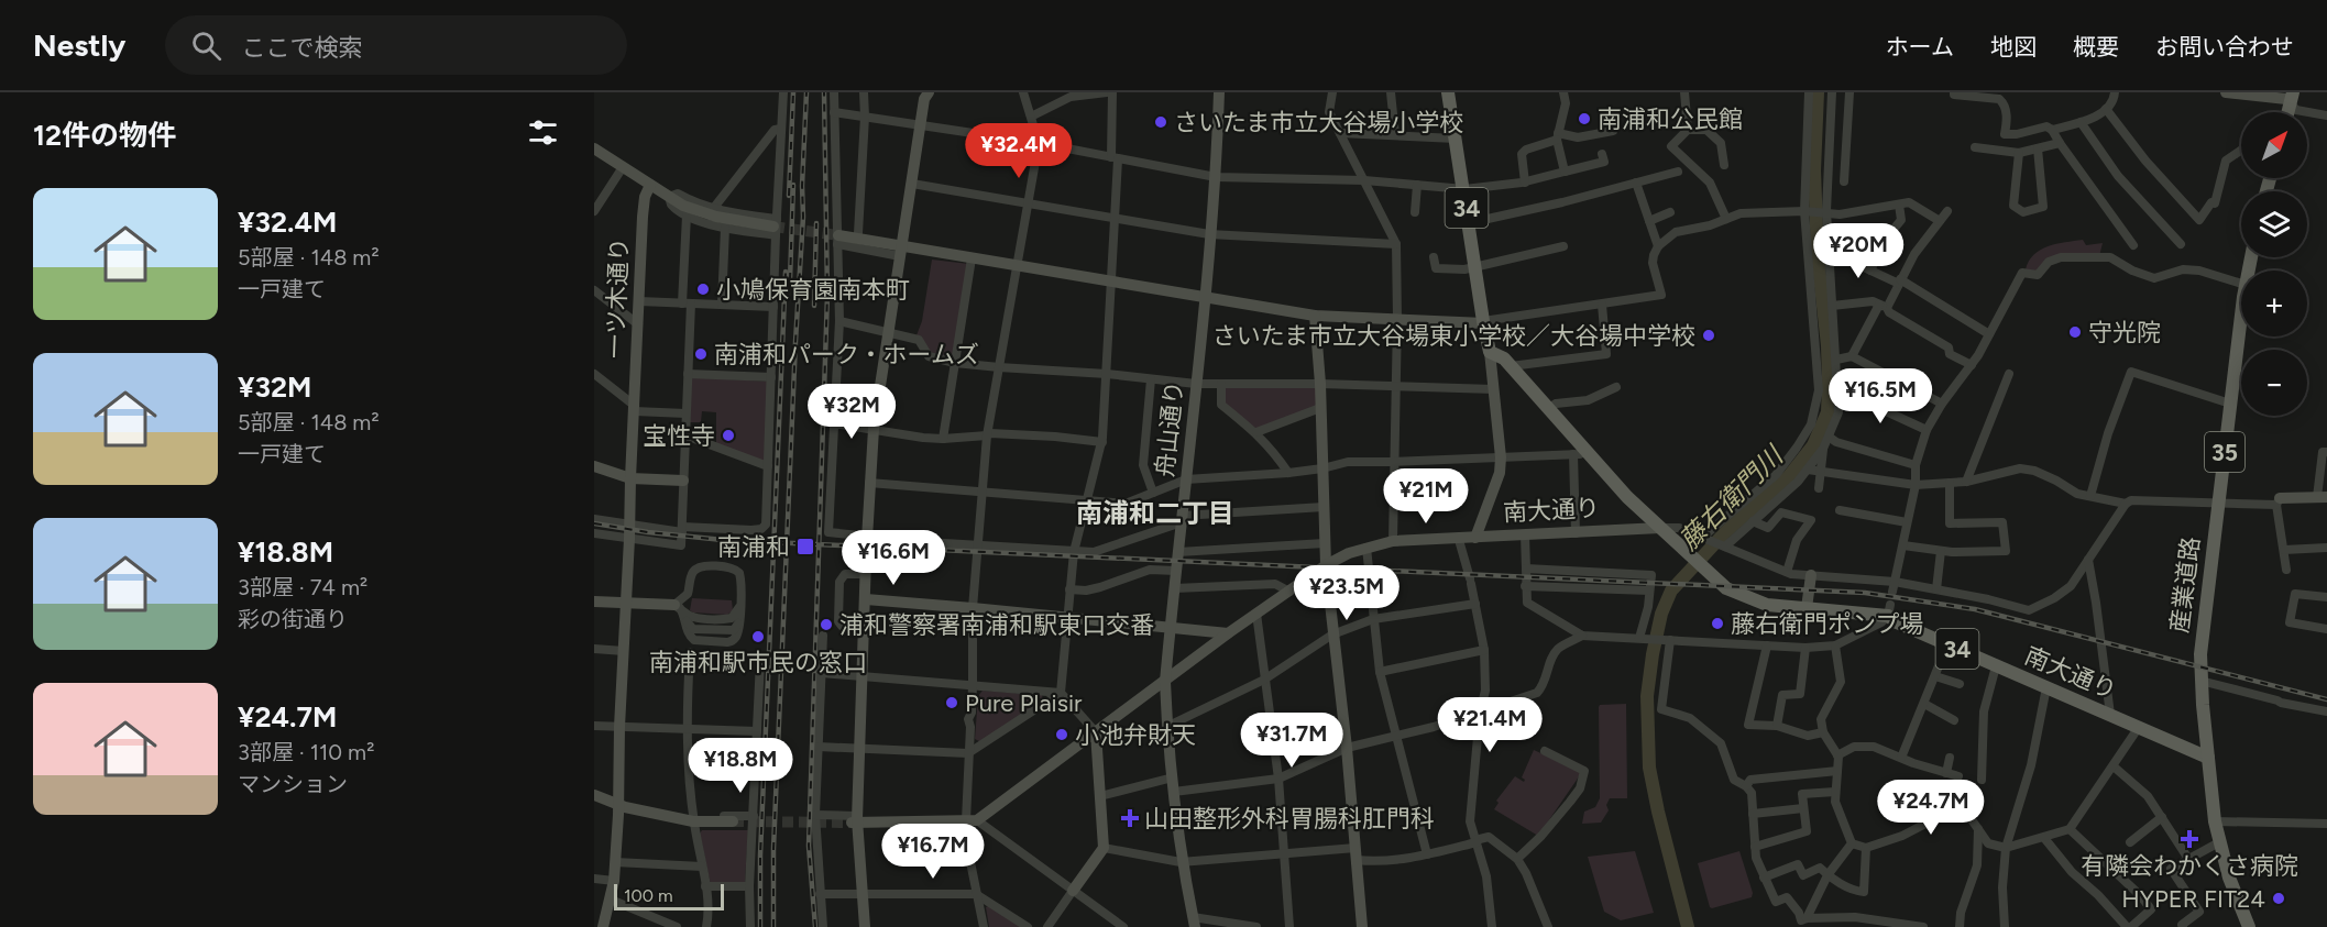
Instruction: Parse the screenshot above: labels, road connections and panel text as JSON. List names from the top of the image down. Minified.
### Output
{"streets":{"main road":["34","35","南大通り","産業道路"],"street":["一ツ木通り","舟山通り"]},"crossings":[["34","南大通り"],["舟山通り","南大通り"],["南大通り","産業道路"]],"districts":["南浦和二丁目"],"water":["藤右衛門川"],"places":{"other":["南浦和公民館","さいたま市立大谷場小学校","小鳩保育園南本町","守光院","さいたま市立大谷場東小学校／大谷場中学校","南浦和パーク・ホームズ","宝性寺","藤右衛門ポンプ場","浦和警察署南浦和駅東口交番","南浦和駅市民の窓口","Pure Plaisir","小池弁財天","HYPER FIT24"],"transit":["南浦和"],"health":["山田整形外科胃腸科肛門科","有隣会わかくさ病院"]},"scale_bar":"100 m","north":"top right","page":{"header":"Nestly","search":"ここで検索","nav":["ホーム","地図","概要","お問い合わせ"],"heading":"12件の物件","map_buttons":["+","−"],"price":["¥32.4M","¥20M","¥16.5M","¥32M","¥21M","¥16.6M","¥23.5M","¥21.4M","¥31.7M","¥18.8M","¥24.7M","¥16.7M"],"list":[{"name":"¥32.4M","note":"5部屋 · 148 m² · 一戸建て"},{"name":"¥32M","note":"5部屋 · 148 m² · 一戸建て"},{"name":"¥18.8M","note":"3部屋 · 74 m² · 彩の街通り"},{"name":"¥24.7M","note":"3部屋 · 110 m² · マンション"}],"scale":"100 m"}}
